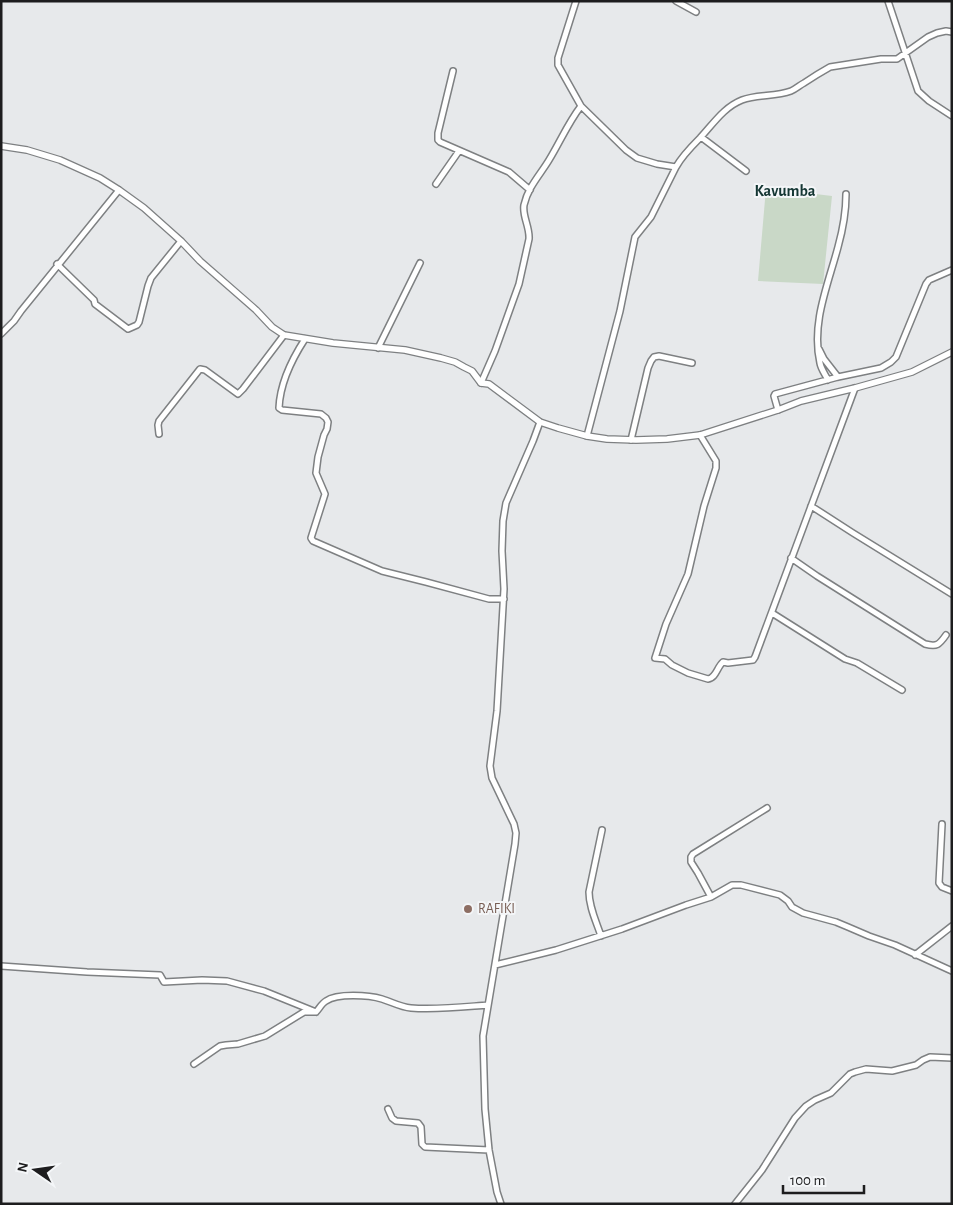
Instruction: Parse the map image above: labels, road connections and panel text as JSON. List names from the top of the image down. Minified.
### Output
{"districts":["Kavumba"],"places":["RAFIKI"],"scale_bar":"100 m","north":"left"}
